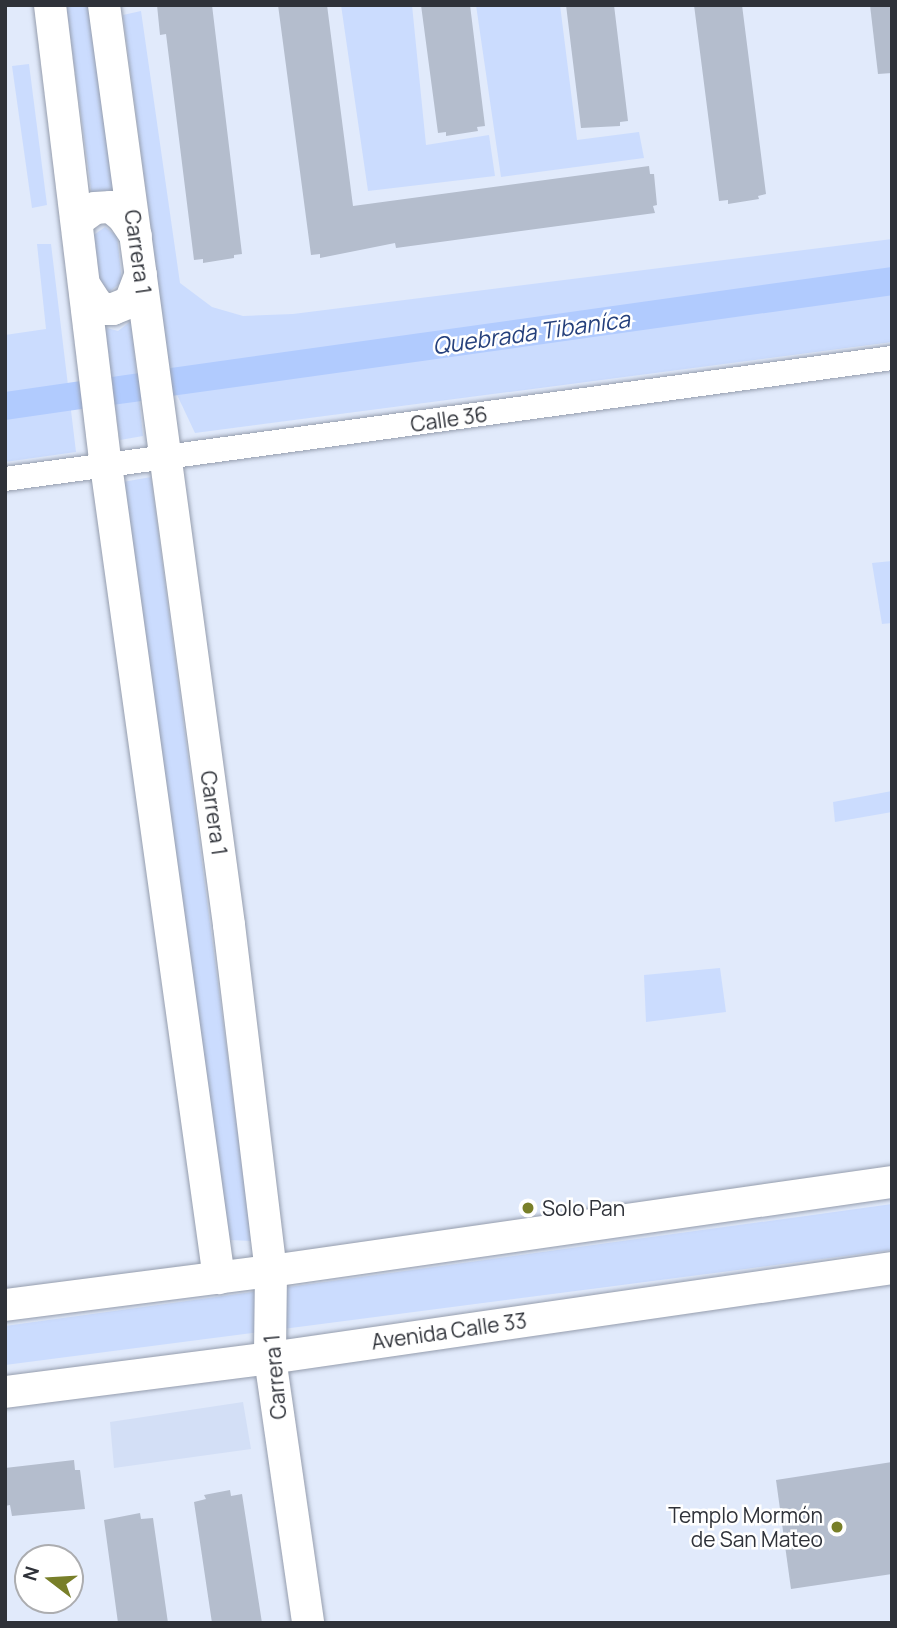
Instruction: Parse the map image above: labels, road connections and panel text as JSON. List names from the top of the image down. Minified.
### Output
{"streets":{"street":["Carrera 1","Calle 36","Avenida Calle 33"]},"crossings":[["Carrera 1","Calle 36"],["Carrera 1","Avenida Calle 33"]],"water":["Quebrada Tibaníca"],"places":["Solo Pan","Templo Mormón de San Mateo"],"north":"left"}
